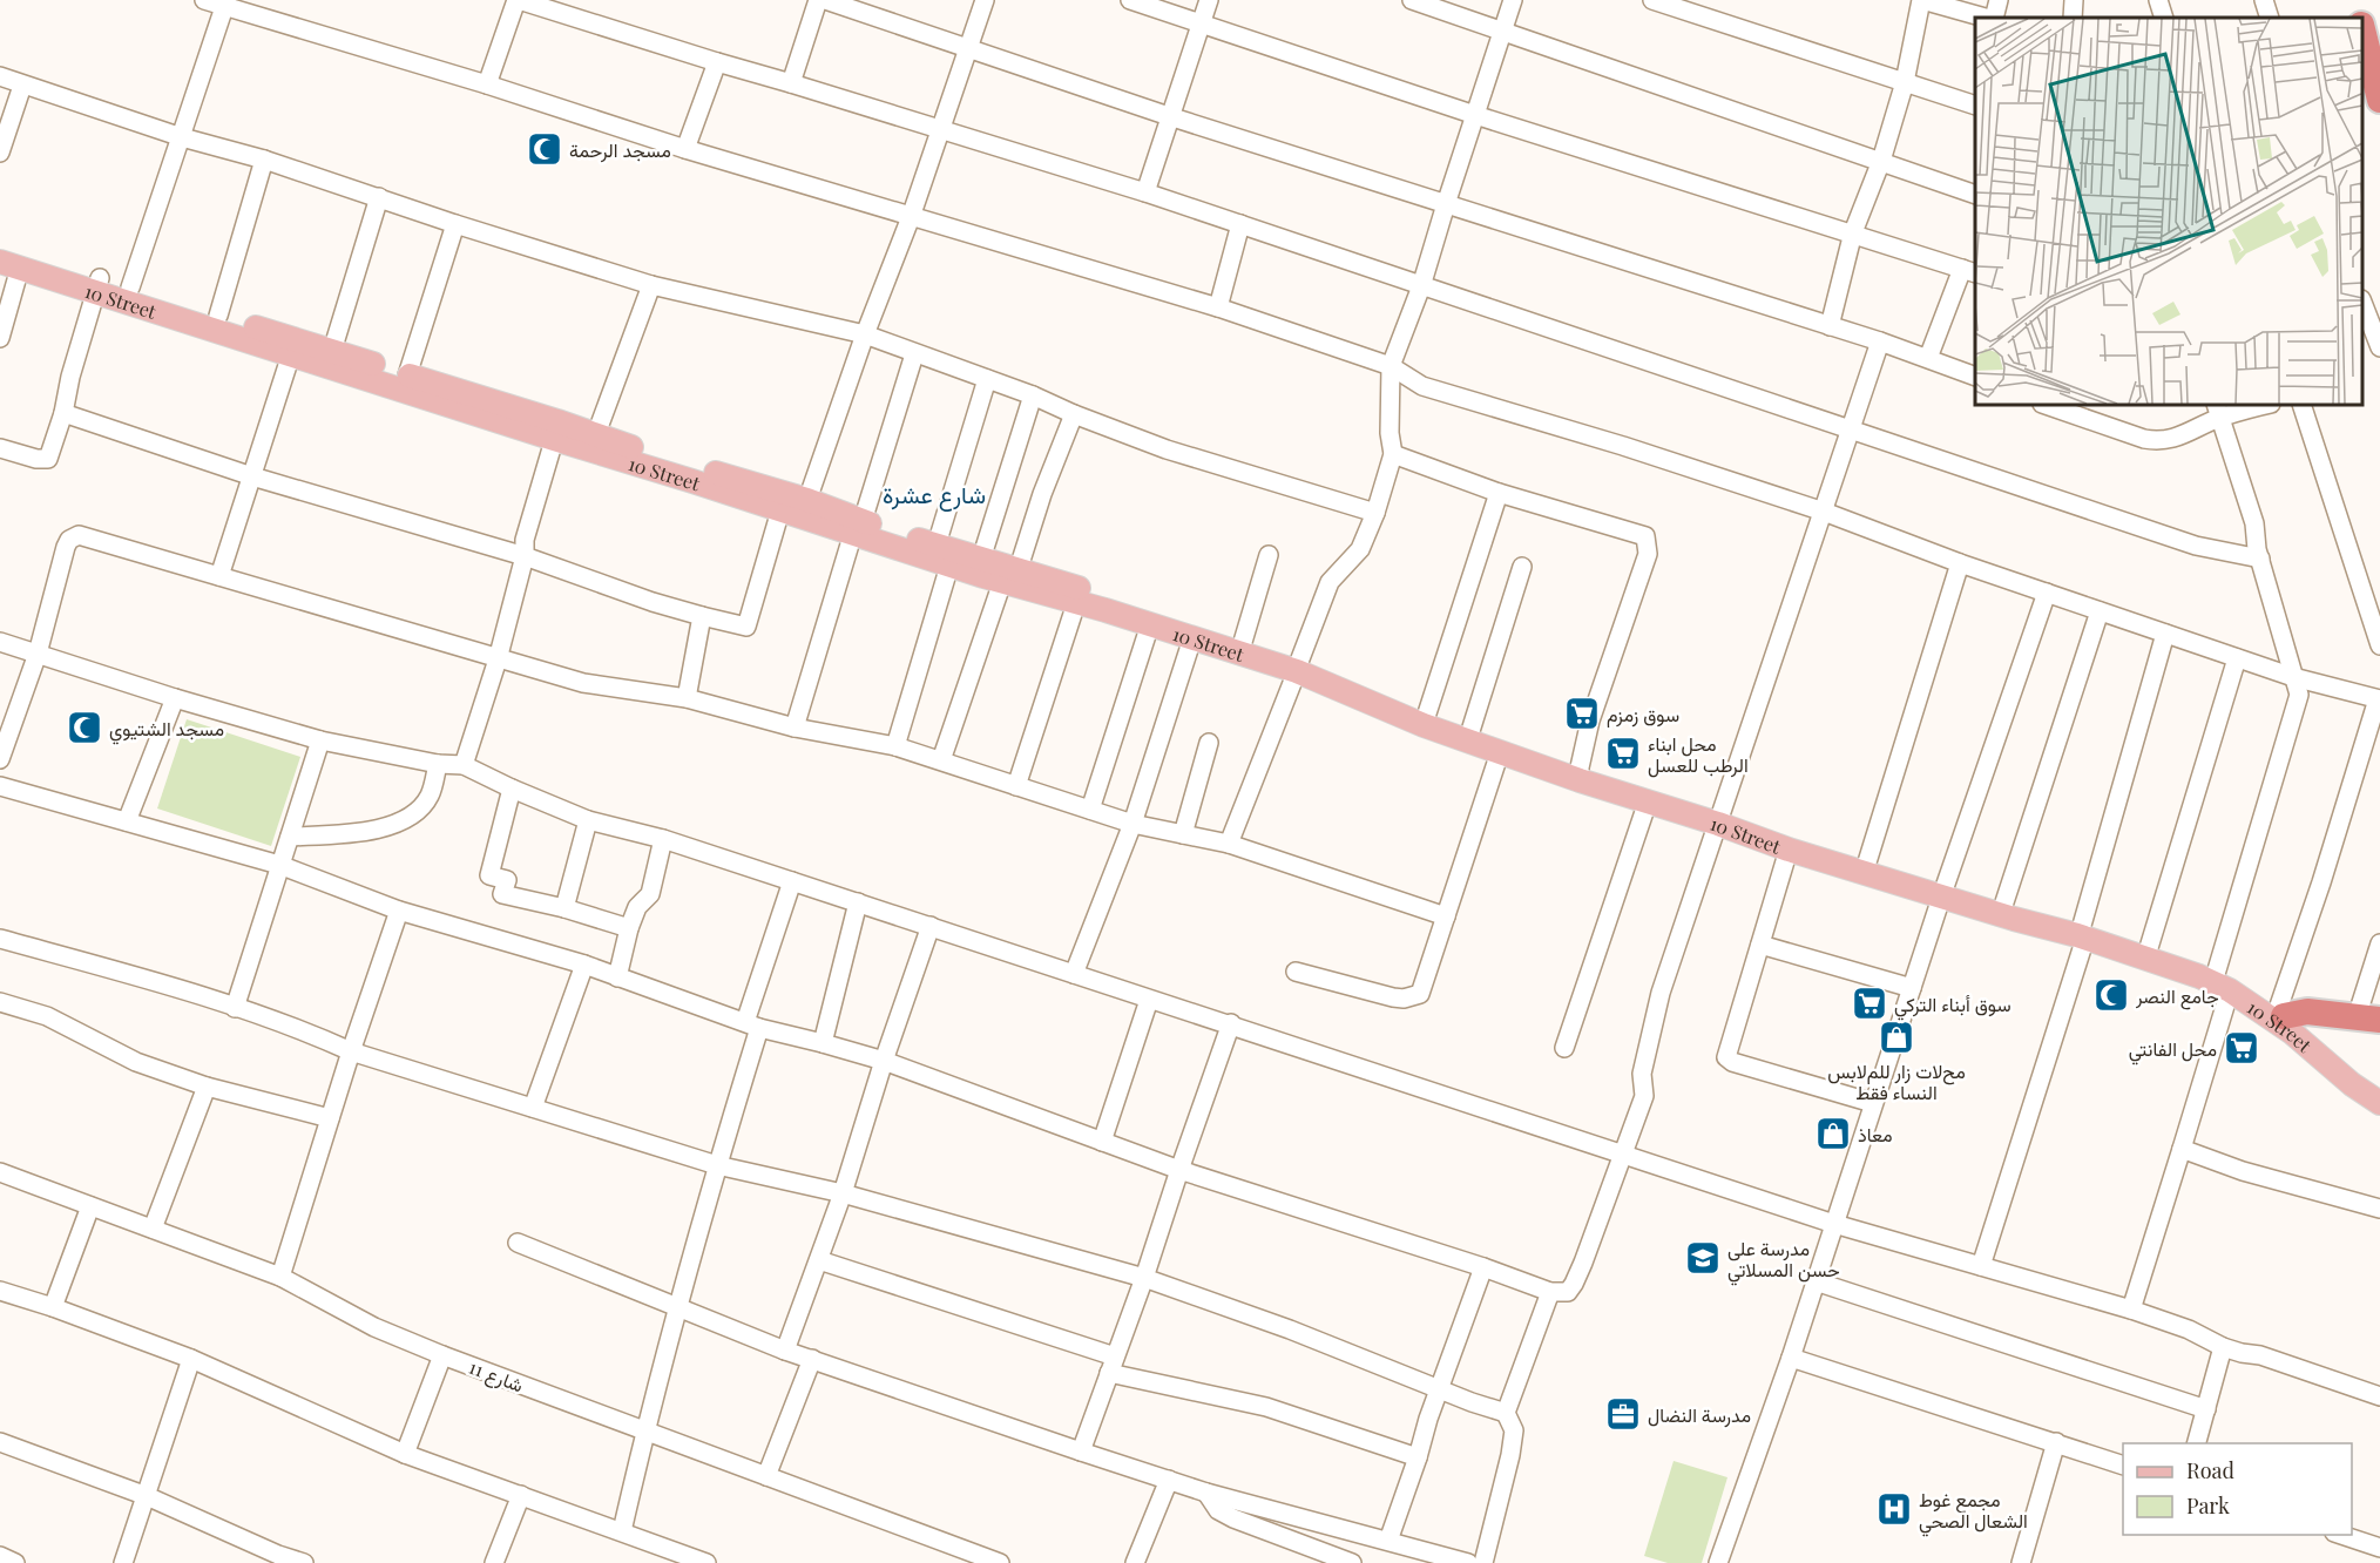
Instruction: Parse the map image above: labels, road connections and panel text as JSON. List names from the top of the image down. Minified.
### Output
{"streets":{"main road":["10 Street"],"street":["شارع 11"]},"districts":["شارع عشرة"],"places":{"mosque":["مسجد الرحمة","مسجد الشتيوي","جامع النصر"],"supermarket":["سوق زمزم","محل ابناء الرطب للعسل","سوق أبناء التركي","محل الفانتي"],"shop":["محﻻت زار للمﻻبس النساء فقط","معاذ"],"school or university":["مدرسة على حسن المسلاتي"],"office":["مدرسة النضال"],"hospital":["مجمع غوط الشعال الصحي"]},"legend":["Road","Park"]}
